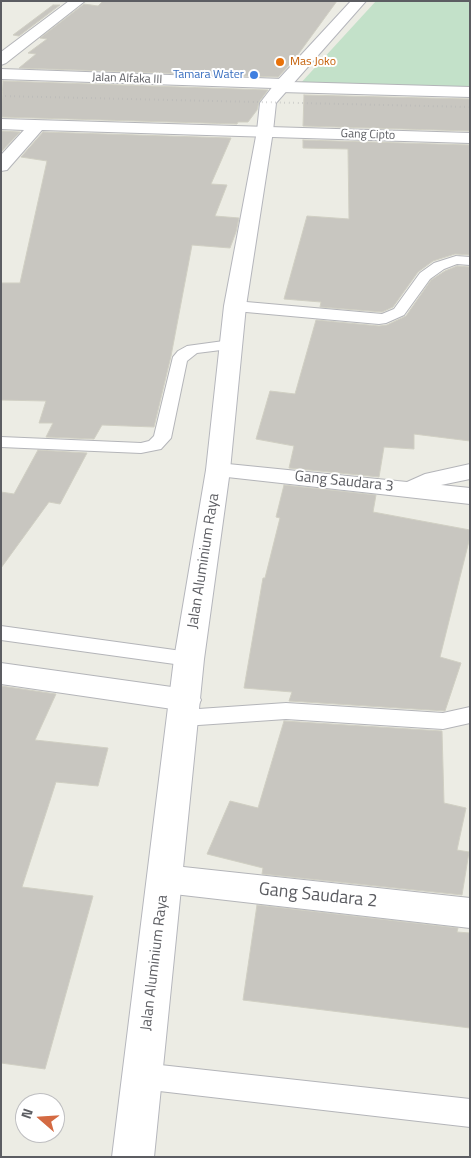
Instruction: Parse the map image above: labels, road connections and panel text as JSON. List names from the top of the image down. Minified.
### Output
{"streets":{"street":["Jalan Alfaka III","Gang Cipto","Gang Saudara 3","Jalan Aluminium Raya","Gang Saudara 2"]},"crossings":[["Jalan Alfaka III","Jalan Aluminium Raya"],["Gang Cipto","Jalan Aluminium Raya"],["Gang Saudara 3","Jalan Aluminium Raya"],["Jalan Aluminium Raya","Gang Saudara 2"]],"places":["Mas Joko","Tamara Water"],"north":"left"}
